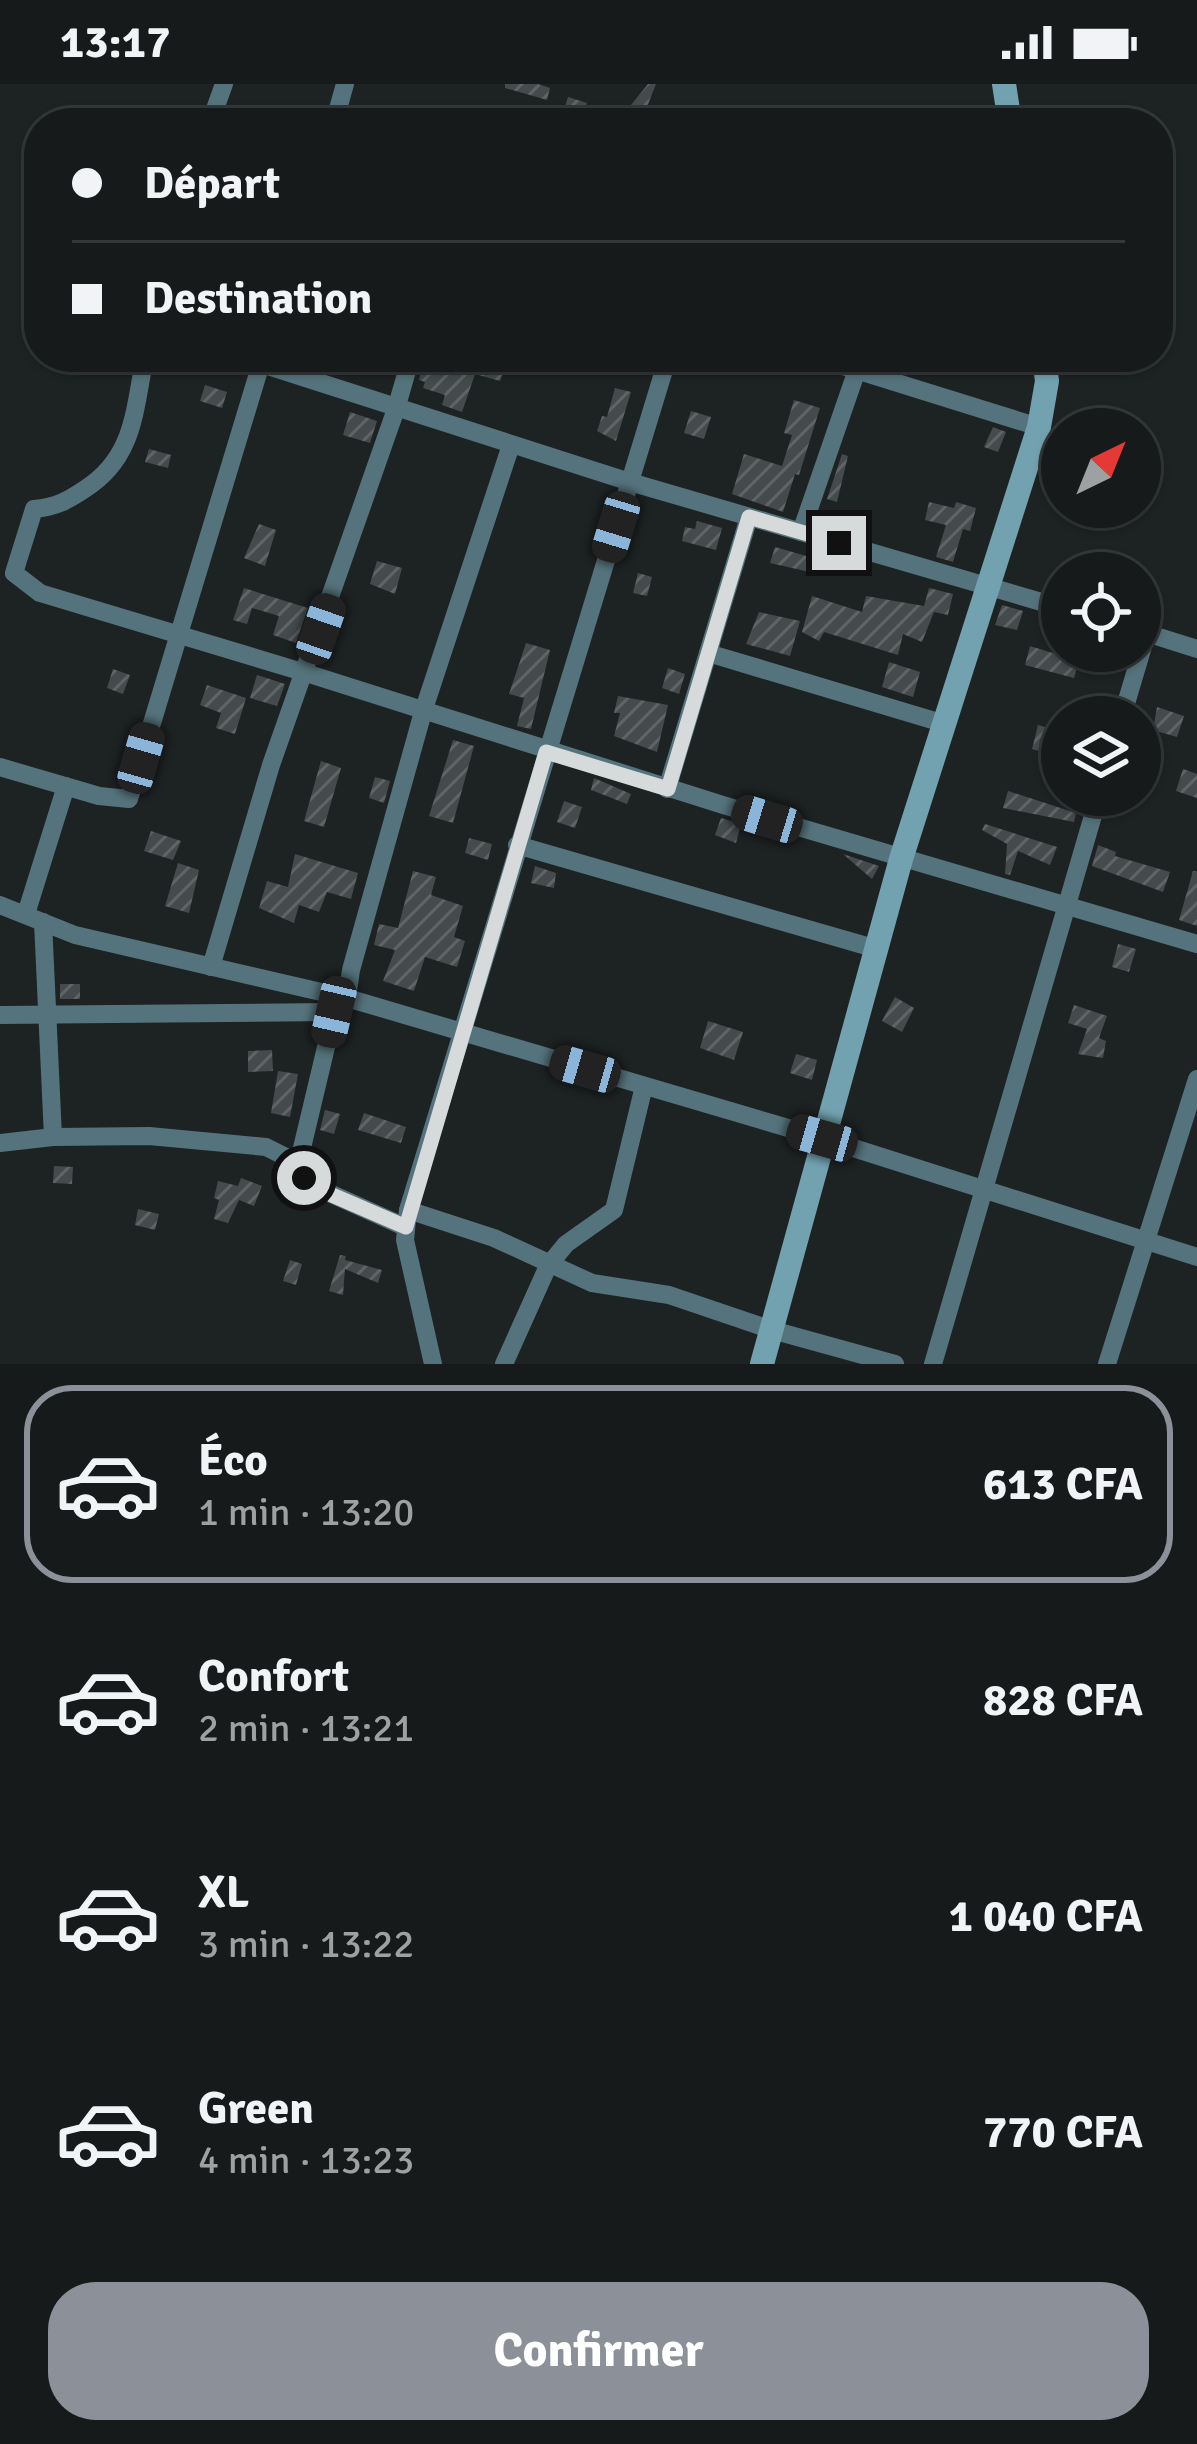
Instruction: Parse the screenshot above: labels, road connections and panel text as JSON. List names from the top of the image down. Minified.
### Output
{"north":"top right","page":{"status":"13:17","banner":["Départ","Destination"],"list":[{"name":"Éco","note":"1 min · 13:20","value":"613 CFA"},{"name":"Confort","note":"2 min · 13:21","value":"828 CFA"},{"name":"XL","note":"3 min · 13:22","value":"1 040 CFA"},{"name":"Green","note":"4 min · 13:23","value":"770 CFA"}],"buttons":"Confirmer"}}
